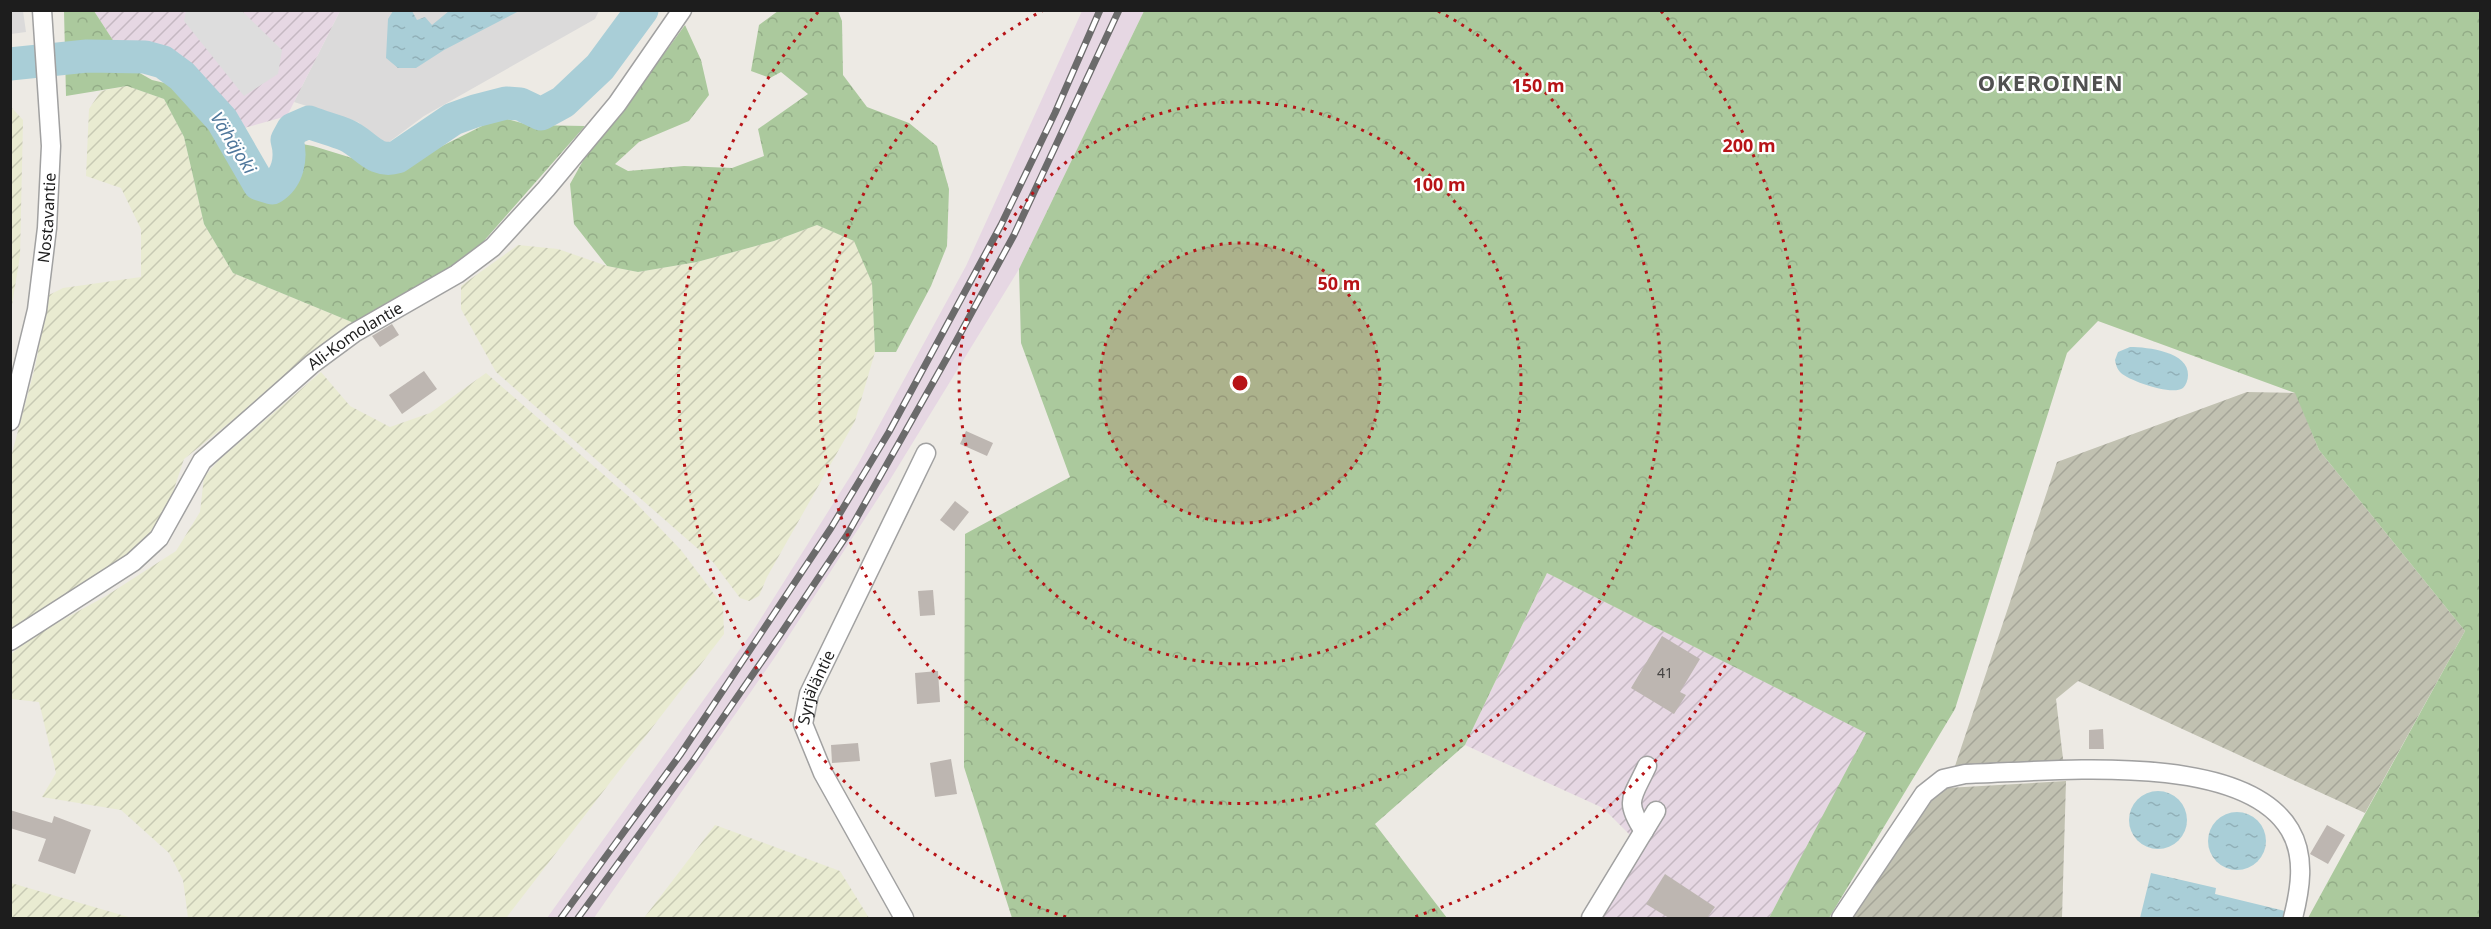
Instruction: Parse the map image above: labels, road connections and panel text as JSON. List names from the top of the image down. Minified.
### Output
{"streets":{"street":["Nostavantie","Ali-Komolantie","Syrjäläntie"]},"districts":["OKEROINEN"],"water":["Vähäjoki"],"house_numbers":["41"],"rings":["150 m","200 m","100 m","50 m"]}
